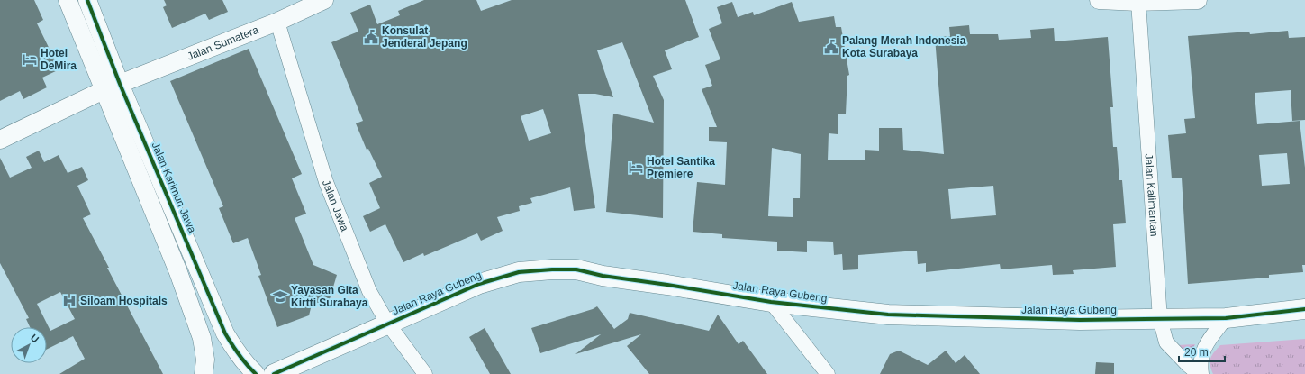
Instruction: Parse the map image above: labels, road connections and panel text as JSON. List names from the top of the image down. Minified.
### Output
{"streets":{"highway":["Jalan Raya Gubeng"],"street":["Jalan Sumatera","Jalan Karimun Jawa","Jalan Kalimantan","Jalan Jawa"]},"crossings":[["Jalan Sumatera","Jalan Karimun Jawa"],["Jalan Sumatera","Jalan Jawa"],["Jalan Kalimantan","Jalan Raya Gubeng"],["Jalan Jawa","Jalan Raya Gubeng"]],"places":{"public building":["Konsulat Jenderal Jepang","Palang Merah Indonesia Kota Surabaya"],"hotel":["Hotel DeMira","Hotel Santika Premiere"],"school or university":["Yayasan Gita Kirtti Surabaya"],"hospital":["Siloam Hospitals"]},"scale_bar":"20 m","north":"top right"}
